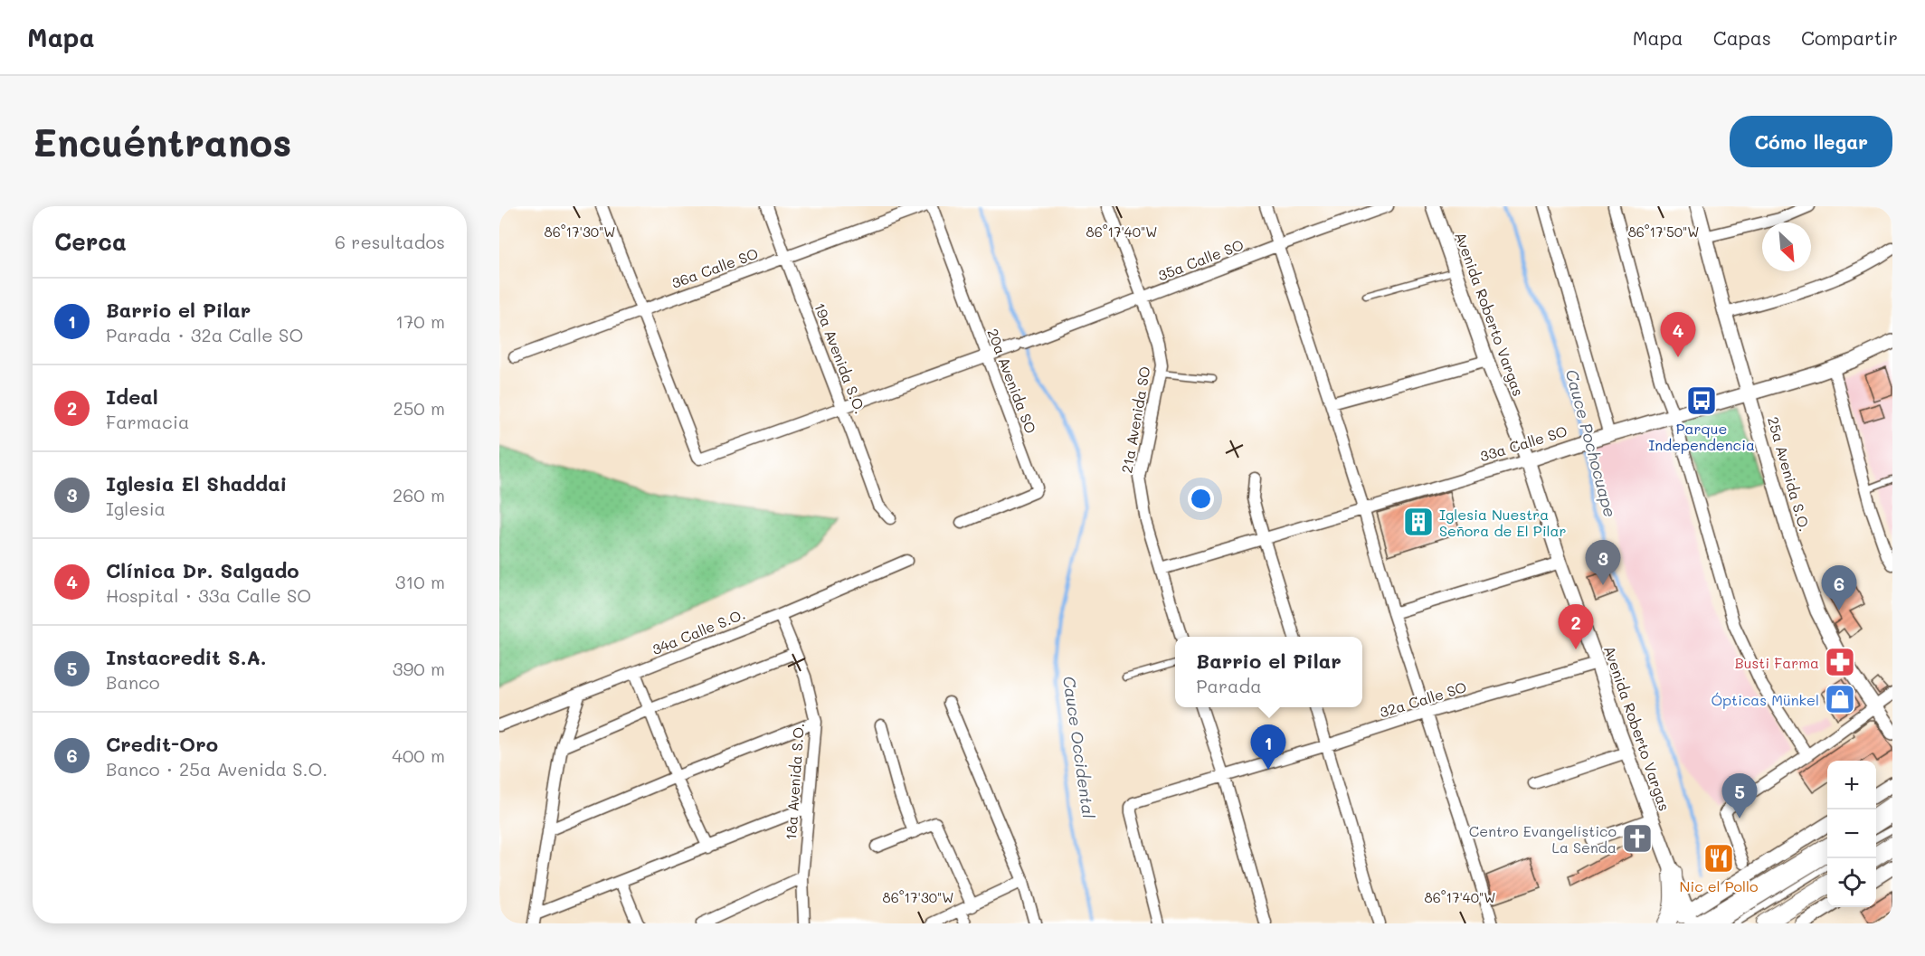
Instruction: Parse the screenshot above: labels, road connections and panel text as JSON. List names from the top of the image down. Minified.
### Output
{"streets":{"street":["35a Calle SO","36a Calle SO","Avenida Roberto Vargas","19a Avenida S.O.","20a Avenida SO","21a Avenida SO","33a Calle SO","25a Avenida S.O.","34a Calle S.O.","32a Calle SO","18a Avenida S.O."]},"crossings":[["35a Calle SO","20a Avenida SO"],["35a Calle SO","21a Avenida SO"],["36a Calle SO","19a Avenida S.O."],["Avenida Roberto Vargas","33a Calle SO"],["Avenida Roberto Vargas","32a Calle SO"],["21a Avenida SO","33a Calle SO"],["33a Calle SO","25a Avenida S.O."],["34a Calle S.O.","18a Avenida S.O."]],"water":["Cauce Pochocuape","Cauce Occidental"],"places":{"bus stop":["Parque Independencia"],"building":["Iglesia Nuestra Señora de El Pilar"],"pharmacy":["Busti Farma"],"shop":["Ópticas Münkel"],"church":["Centro Evangelístico La Senda"],"restaurant":["Nic el Pollo"]},"north":"bottom right","page":{"header":"Mapa","nav":["Mapa","Capas","Compartir"],"buttons":"Cómo llegar","title":"Encuéntranos","heading":["Cerca","6 resultados"],"list":[{"mark":"1","name":"Barrio el Pilar","note":"Parada · 32a Calle SO","value":"170 m"},{"mark":"2","name":"Ideal","note":"Farmacia","value":"250 m"},{"mark":"3","name":"Iglesia El Shaddai","note":"Iglesia","value":"260 m"},{"mark":"4","name":"Clínica Dr. Salgado","note":"Hospital · 33a Calle SO","value":"310 m"},{"mark":"5","name":"Instacredit S.A.","note":"Banco","value":"390 m"},{"mark":"6","name":"Credit-Oro","note":"Banco · 25a Avenida S.O.","value":"400 m"}],"pins":["4","3","6","2","1","5"],"popup":["Barrio el Pilar","Parada"],"map_buttons":["+","−"]},"coordinates":["86°17'30\"W","86°17'40\"W","86°17'50\"W"]}
